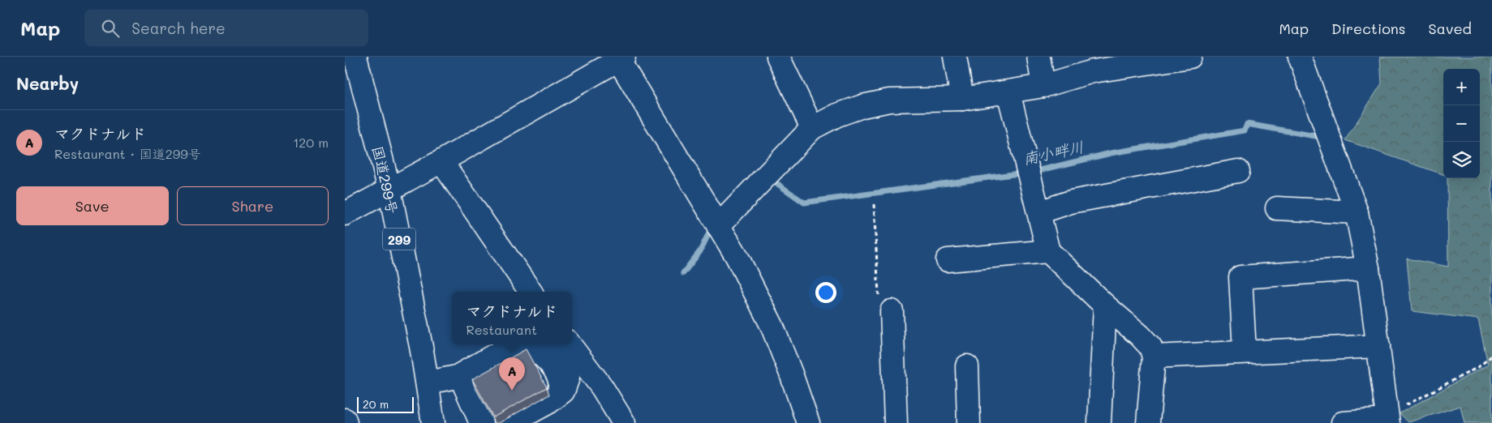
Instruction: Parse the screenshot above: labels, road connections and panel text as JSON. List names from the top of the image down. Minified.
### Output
{"streets":{"main road":["国道299号","299"]},"water":["南小畔川"],"scale_bar":"20 m","page":{"header":"Map","search":"Search here","nav":["Map","Directions","Saved"],"heading":"Nearby","map_buttons":["+","−"],"list":[{"mark":"A","name":"マクドナルド","note":"Restaurant · 国道299号","value":"120 m"}],"buttons":["Save","Share"],"popup":["マクドナルド","Restaurant"],"pins":"A","scale":"20 m"}}
